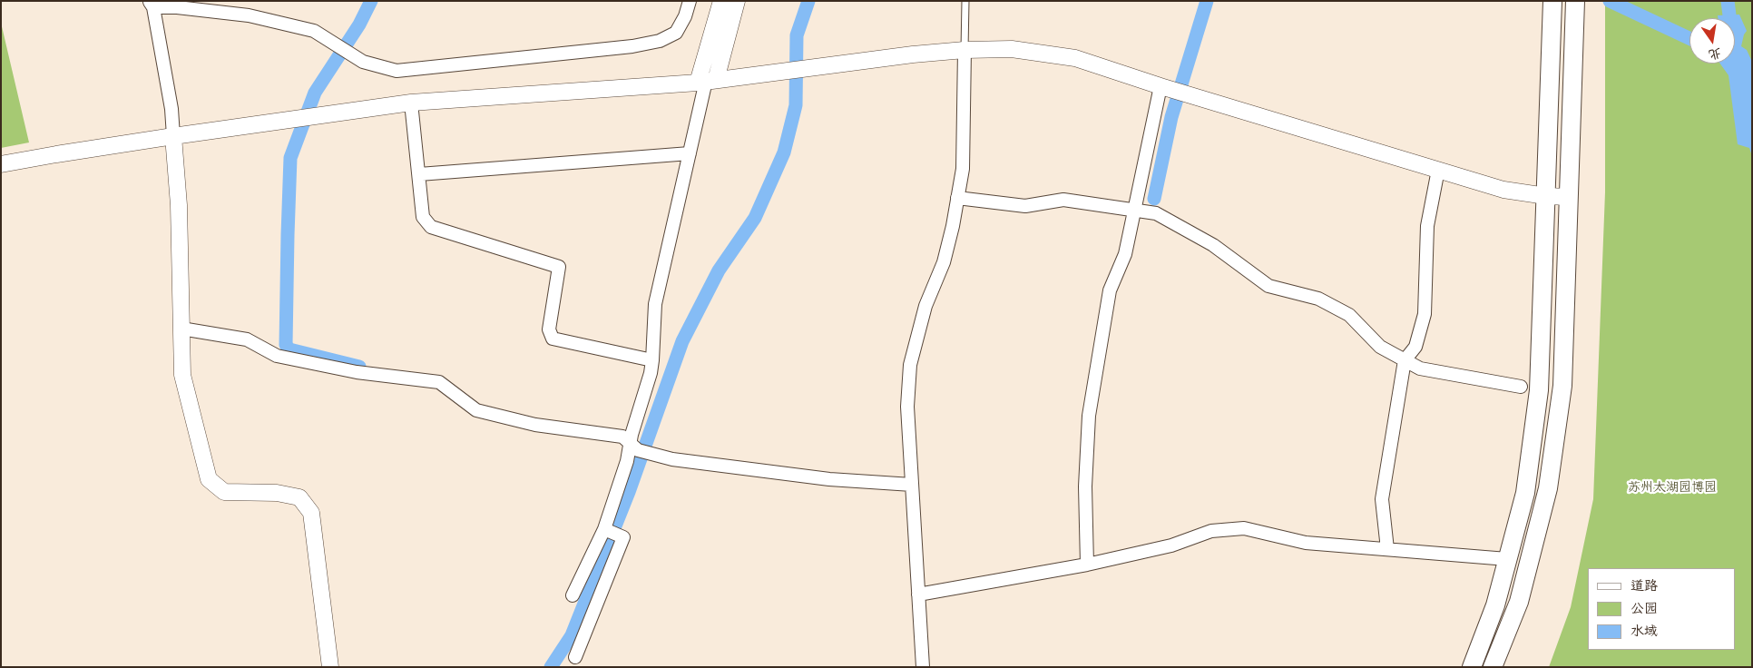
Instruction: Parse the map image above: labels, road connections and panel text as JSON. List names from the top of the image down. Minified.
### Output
{"parks":["苏州太湖园博园"],"legend":["道路","公园","水域"],"north":"bottom"}
